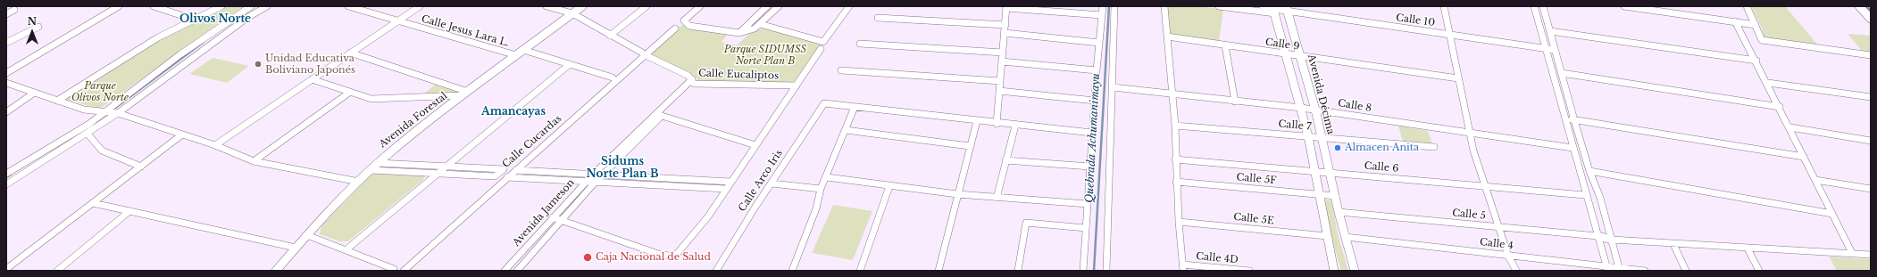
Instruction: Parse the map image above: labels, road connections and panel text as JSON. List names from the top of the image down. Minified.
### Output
{"streets":{"main road":["Avenida Décima","Avenida Forestal"],"street":["Calle 10","Calle Jesus Lara L.","Calle 9","Calle Eucaliptos","Calle 8","Calle 7","Calle Cucardas","Calle 6","Calle 5F","Calle Arco Iris","Avenida Jameson","Calle 5","Calle 5E","Calle 4","Calle 4D"]},"crossings":[["Calle 10","Avenida Décima"],["Calle Jesus Lara L.","Avenida Forestal"],["Calle 9","Avenida Décima"],["Calle Eucaliptos","Avenida Forestal"],["Calle Eucaliptos","Calle Cucardas"],["Calle Eucaliptos","Avenida Jameson"],["Avenida Décima","Calle 8"],["Avenida Décima","Calle 7"],["Avenida Décima","Calle 6"],["Avenida Décima","Calle 5F"],["Avenida Décima","Calle 5"],["Avenida Décima","Calle 4"]],"districts":["Olivos Norte","Amancayas","Sidums Norte Plan B"],"water":["Quebrada Achumanimayu"],"parks":["Parque SIDUMSS Norte Plan B","Parque Olivos Norte"],"places":["Unidad Educativa Boliviano Japonés","Almacen Anita","Caja Nacional de Salud"],"north":"top"}
